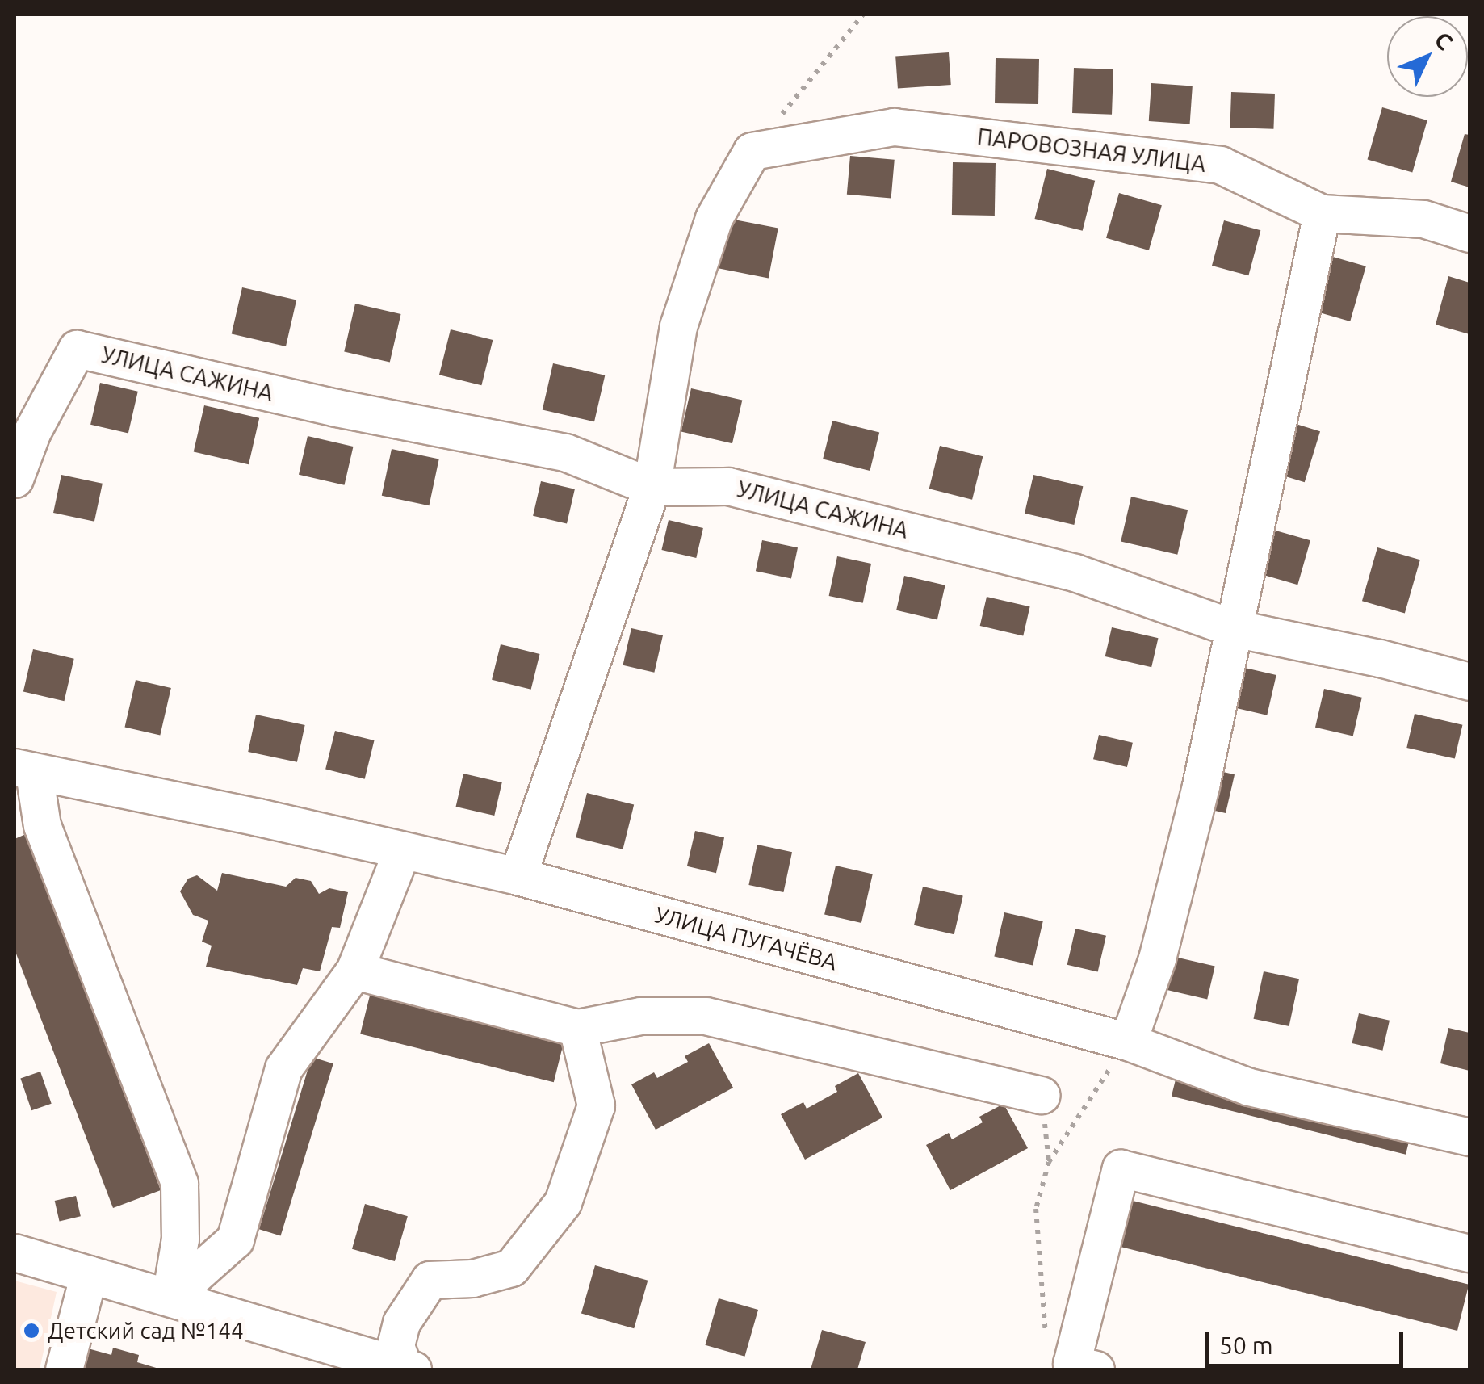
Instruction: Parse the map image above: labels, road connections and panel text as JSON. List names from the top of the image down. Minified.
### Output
{"streets":{"street":["ПАРОВОЗНАЯ УЛИЦА","УЛИЦА САЖИНА","УЛИЦА ПУГАЧЁВА"]},"places":["Детский сад №144"],"scale_bar":"50 m","north":"top right"}
